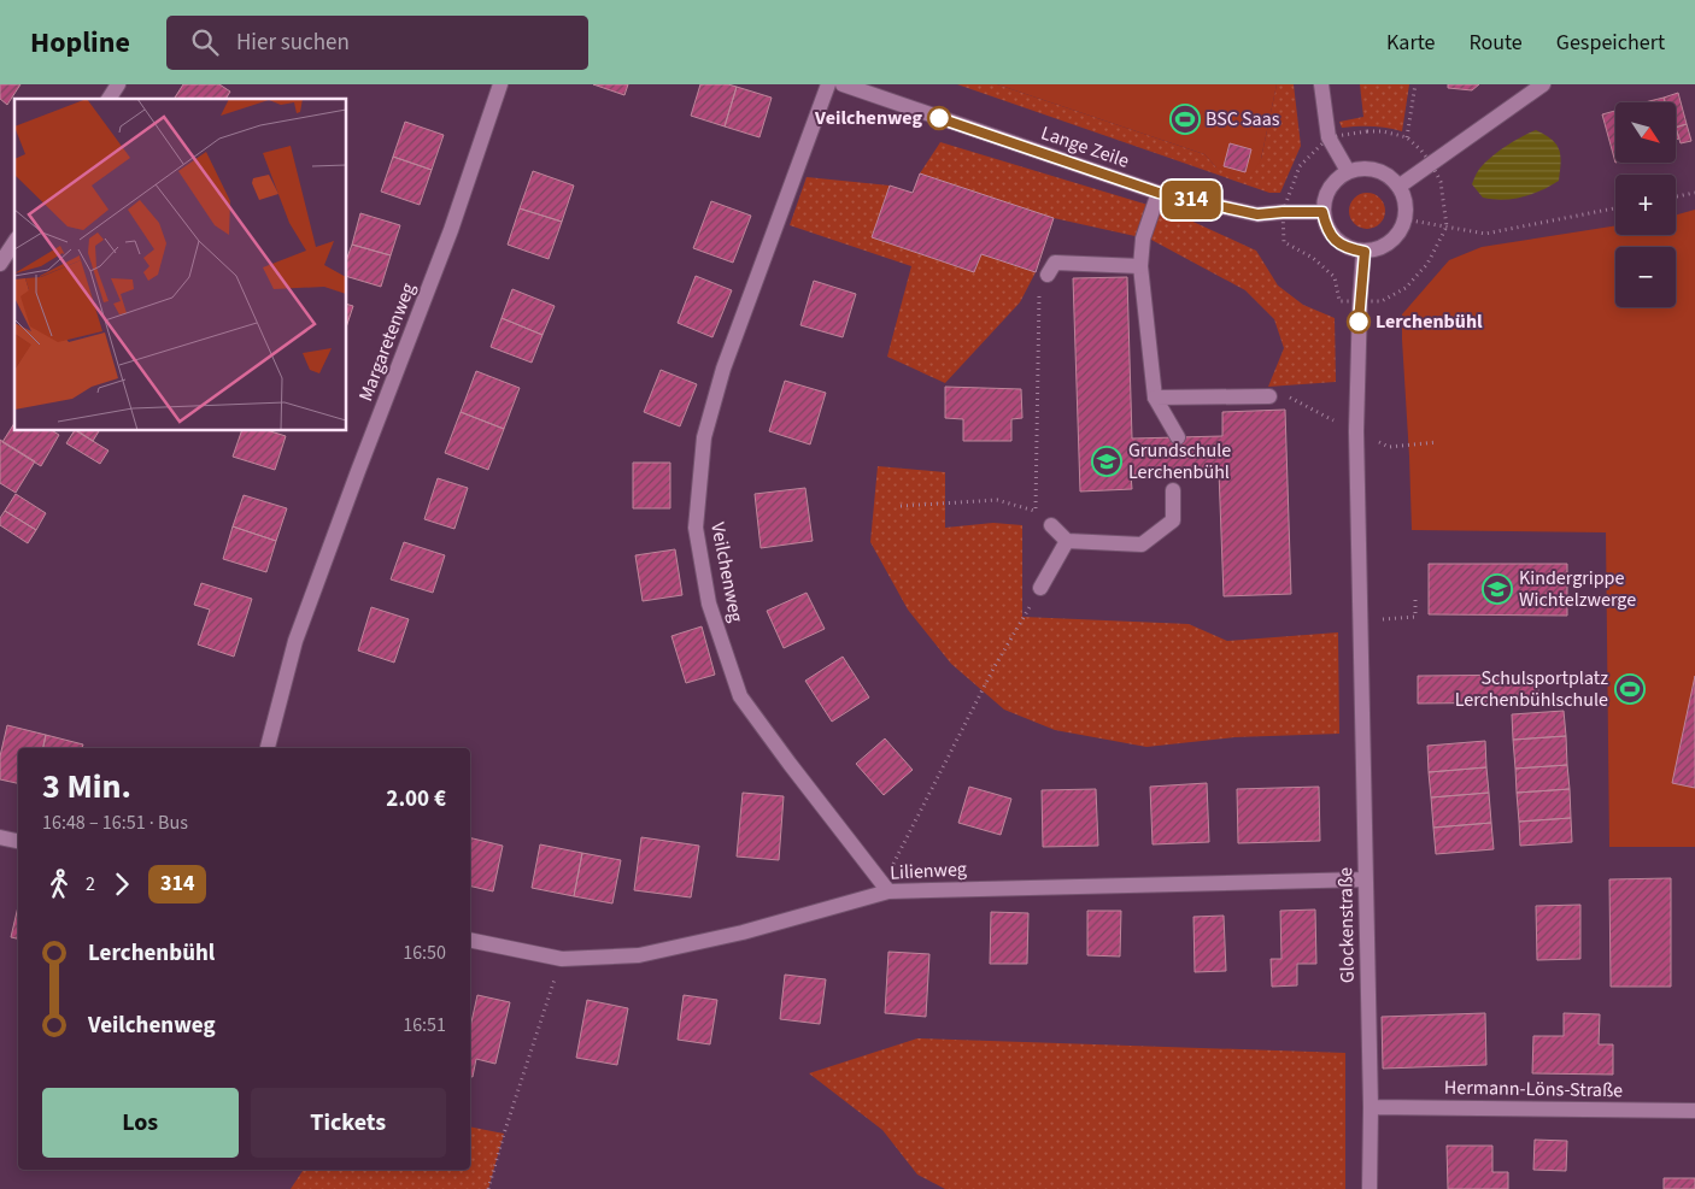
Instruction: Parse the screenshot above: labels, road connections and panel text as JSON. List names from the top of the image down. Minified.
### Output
{"streets":{"street":["Lange Zeile","Margaretenweg","Veilchenweg","Lilienweg","Glockenstraße","Hermann-Löns-Straße"]},"crossings":[["Veilchenweg","Lilienweg"],["Lilienweg","Glockenstraße"],["Glockenstraße","Hermann-Löns-Straße"]],"places":{"other":["Veilchenweg","Lerchenbühl"],"sports":["BSC Saas","Schulsportplatz Lerchenbühlschule"],"school or university":["Grundschule Lerchenbühl","Kindergrippe Wichtelzwerge"]},"lines":["bus line 314"],"north":"bottom right","page":{"header":"Hopline","search":"Hier suchen","nav":["Karte","Route","Gespeichert"],"on_map":"314","map_buttons":["+","−"],"heading":["3 Min.","16:48 – 16:51 · Bus","2.00 €"],"legs":["2","314"],"list":[{"name":"Lerchenbühl","value":"16:50"},{"name":"Veilchenweg","value":"16:51"}],"buttons":["Los","Tickets"]}}
